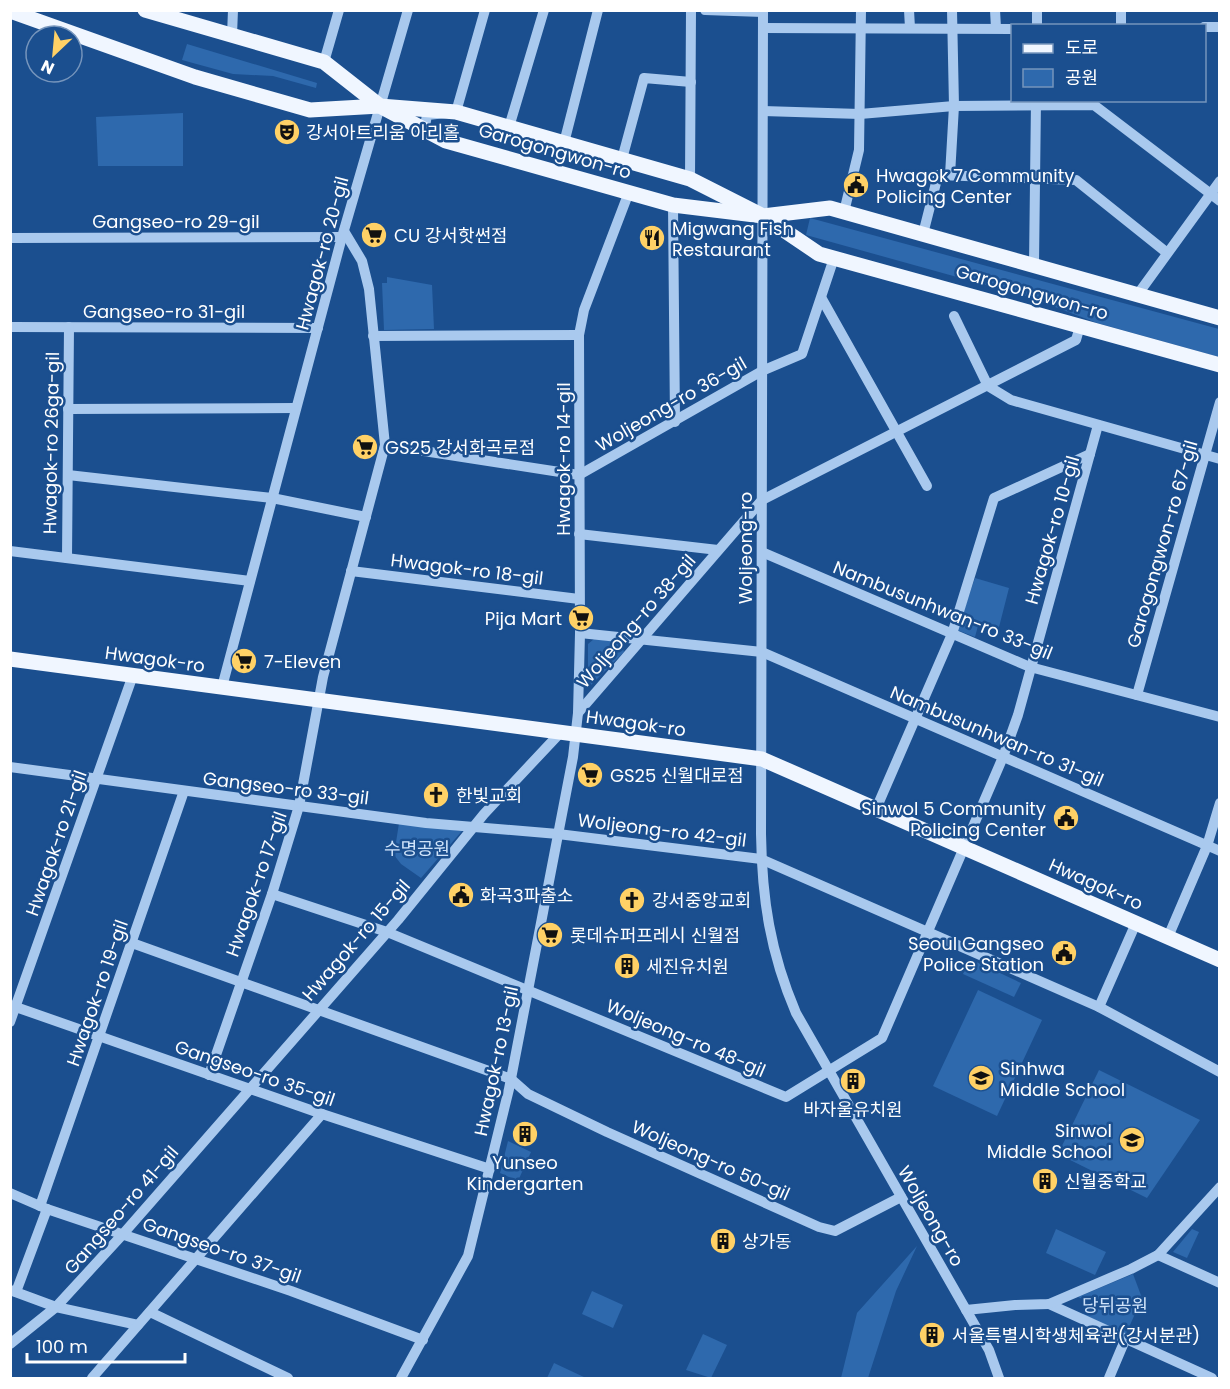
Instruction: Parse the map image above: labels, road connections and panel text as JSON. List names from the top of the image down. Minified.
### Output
{"streets":{"main road":["Garogongwon-ro","Hwagok-ro"],"street":["Gangseo-ro 29-gil","Hwagok-ro 20-gil","Gangseo-ro 31-gil","Woljeong-ro 36-gil","Hwagok-ro 26ga-gil","Hwagok-ro 14-gil","Hwagok-ro 10-gil","Garogongwon-ro 67-gil","Woljeong-ro","Hwagok-ro 18-gil","Nambusunhwan-ro 33-gil","Woljeong-ro 38-gil","Nambusunhwan-ro 31-gil","Gangseo-ro 33-gil","Woljeong-ro 42-gil","Hwagok-ro 21-gil","Hwagok-ro 17-gil","Hwagok-ro 15-gil","Hwagok-ro 19-gil","Woljeong-ro 48-gil","Hwagok-ro 13-gil","Gangseo-ro 35-gil","Woljeong-ro 50-gil","Gangseo-ro 41-gil","Gangseo-ro 37-gil"]},"crossings":[["Garogongwon-ro","Hwagok-ro 20-gil"],["Garogongwon-ro","Hwagok-ro 14-gil"],["Garogongwon-ro","Woljeong-ro"],["Gangseo-ro 29-gil","Hwagok-ro 20-gil"],["Hwagok-ro 20-gil","Gangseo-ro 31-gil"],["Hwagok-ro 20-gil","Hwagok-ro 26ga-gil"],["Hwagok-ro 20-gil","Hwagok-ro"],["Gangseo-ro 31-gil","Hwagok-ro 26ga-gil"],["Woljeong-ro 36-gil","Hwagok-ro 14-gil"],["Woljeong-ro 36-gil","Woljeong-ro"],["Hwagok-ro 14-gil","Hwagok-ro 18-gil"],["Hwagok-ro 14-gil","Woljeong-ro 38-gil"],["Hwagok-ro 14-gil","Hwagok-ro"],["Hwagok-ro 14-gil","Nambusunhwan-ro 31-gil"],["Hwagok-ro 14-gil","Hwagok-ro 13-gil"],["Hwagok-ro 10-gil","Nambusunhwan-ro 33-gil"],["Hwagok-ro 10-gil","Hwagok-ro"],["Hwagok-ro 10-gil","Nambusunhwan-ro 31-gil"],["Hwagok-ro 10-gil","Woljeong-ro 42-gil"],["Garogongwon-ro 67-gil","Nambusunhwan-ro 33-gil"],["Woljeong-ro","Nambusunhwan-ro 33-gil"],["Woljeong-ro","Woljeong-ro 38-gil"],["Woljeong-ro","Hwagok-ro"],["Woljeong-ro","Nambusunhwan-ro 31-gil"],["Woljeong-ro","Woljeong-ro 42-gil"],["Woljeong-ro","Woljeong-ro 48-gil"],["Woljeong-ro","Woljeong-ro 50-gil"],["Woljeong-ro 38-gil","Nambusunhwan-ro 31-gil"],["Hwagok-ro","Hwagok-ro 21-gil"],["Hwagok-ro","Hwagok-ro 17-gil"],["Hwagok-ro","Hwagok-ro 15-gil"],["Hwagok-ro","Hwagok-ro 13-gil"],["Gangseo-ro 33-gil","Woljeong-ro 42-gil"],["Gangseo-ro 33-gil","Hwagok-ro 21-gil"],["Gangseo-ro 33-gil","Hwagok-ro 17-gil"],["Gangseo-ro 33-gil","Hwagok-ro 15-gil"],["Gangseo-ro 33-gil","Hwagok-ro 19-gil"],["Gangseo-ro 33-gil","Hwagok-ro 13-gil"],["Woljeong-ro 42-gil","Hwagok-ro 13-gil"],["Hwagok-ro 21-gil","Gangseo-ro 35-gil"],["Hwagok-ro 17-gil","Gangseo-ro 35-gil"],["Hwagok-ro 17-gil","Woljeong-ro 50-gil"],["Hwagok-ro 15-gil","Gangseo-ro 35-gil"],["Hwagok-ro 15-gil","Woljeong-ro 50-gil"],["Hwagok-ro 15-gil","Gangseo-ro 41-gil"],["Hwagok-ro 19-gil","Gangseo-ro 35-gil"],["Hwagok-ro 19-gil","Woljeong-ro 50-gil"],["Hwagok-ro 19-gil","Gangseo-ro 37-gil"],["Woljeong-ro 48-gil","Hwagok-ro 13-gil"],["Hwagok-ro 13-gil","Gangseo-ro 35-gil"],["Hwagok-ro 13-gil","Woljeong-ro 50-gil"],["Hwagok-ro 13-gil","Gangseo-ro 37-gil"],["Gangseo-ro 35-gil","Gangseo-ro 41-gil"],["Gangseo-ro 41-gil","Gangseo-ro 37-gil"]],"parks":["수명공원","당뒤공원"],"places":{"theatre":["강서아트리움 아리홀"],"public building":["Hwagok 7 Community Policing Center","Sinwol 5 Community Policing Center","화곡3파출소","Seoul Gangseo Police Station"],"supermarket":["CU 강서핫썬점","GS25 강서화곡로점","Pija Mart","7-Eleven","GS25 신월대로점","롯데슈퍼프레시 신월점"],"restaurant":["Migwang Fish Restaurant"],"church":["한빛교회","강서중앙교회"],"building":["세진유치원","바자울유치원","Yunseo Kindergarten","신월중학교","상가동","서울특별시학생체육관(강서분관)"],"school or university":["Sinhwa Middle School","Sinwol Middle School"]},"legend":["도로","공원"],"scale_bar":"100 m","north":"bottom left"}
